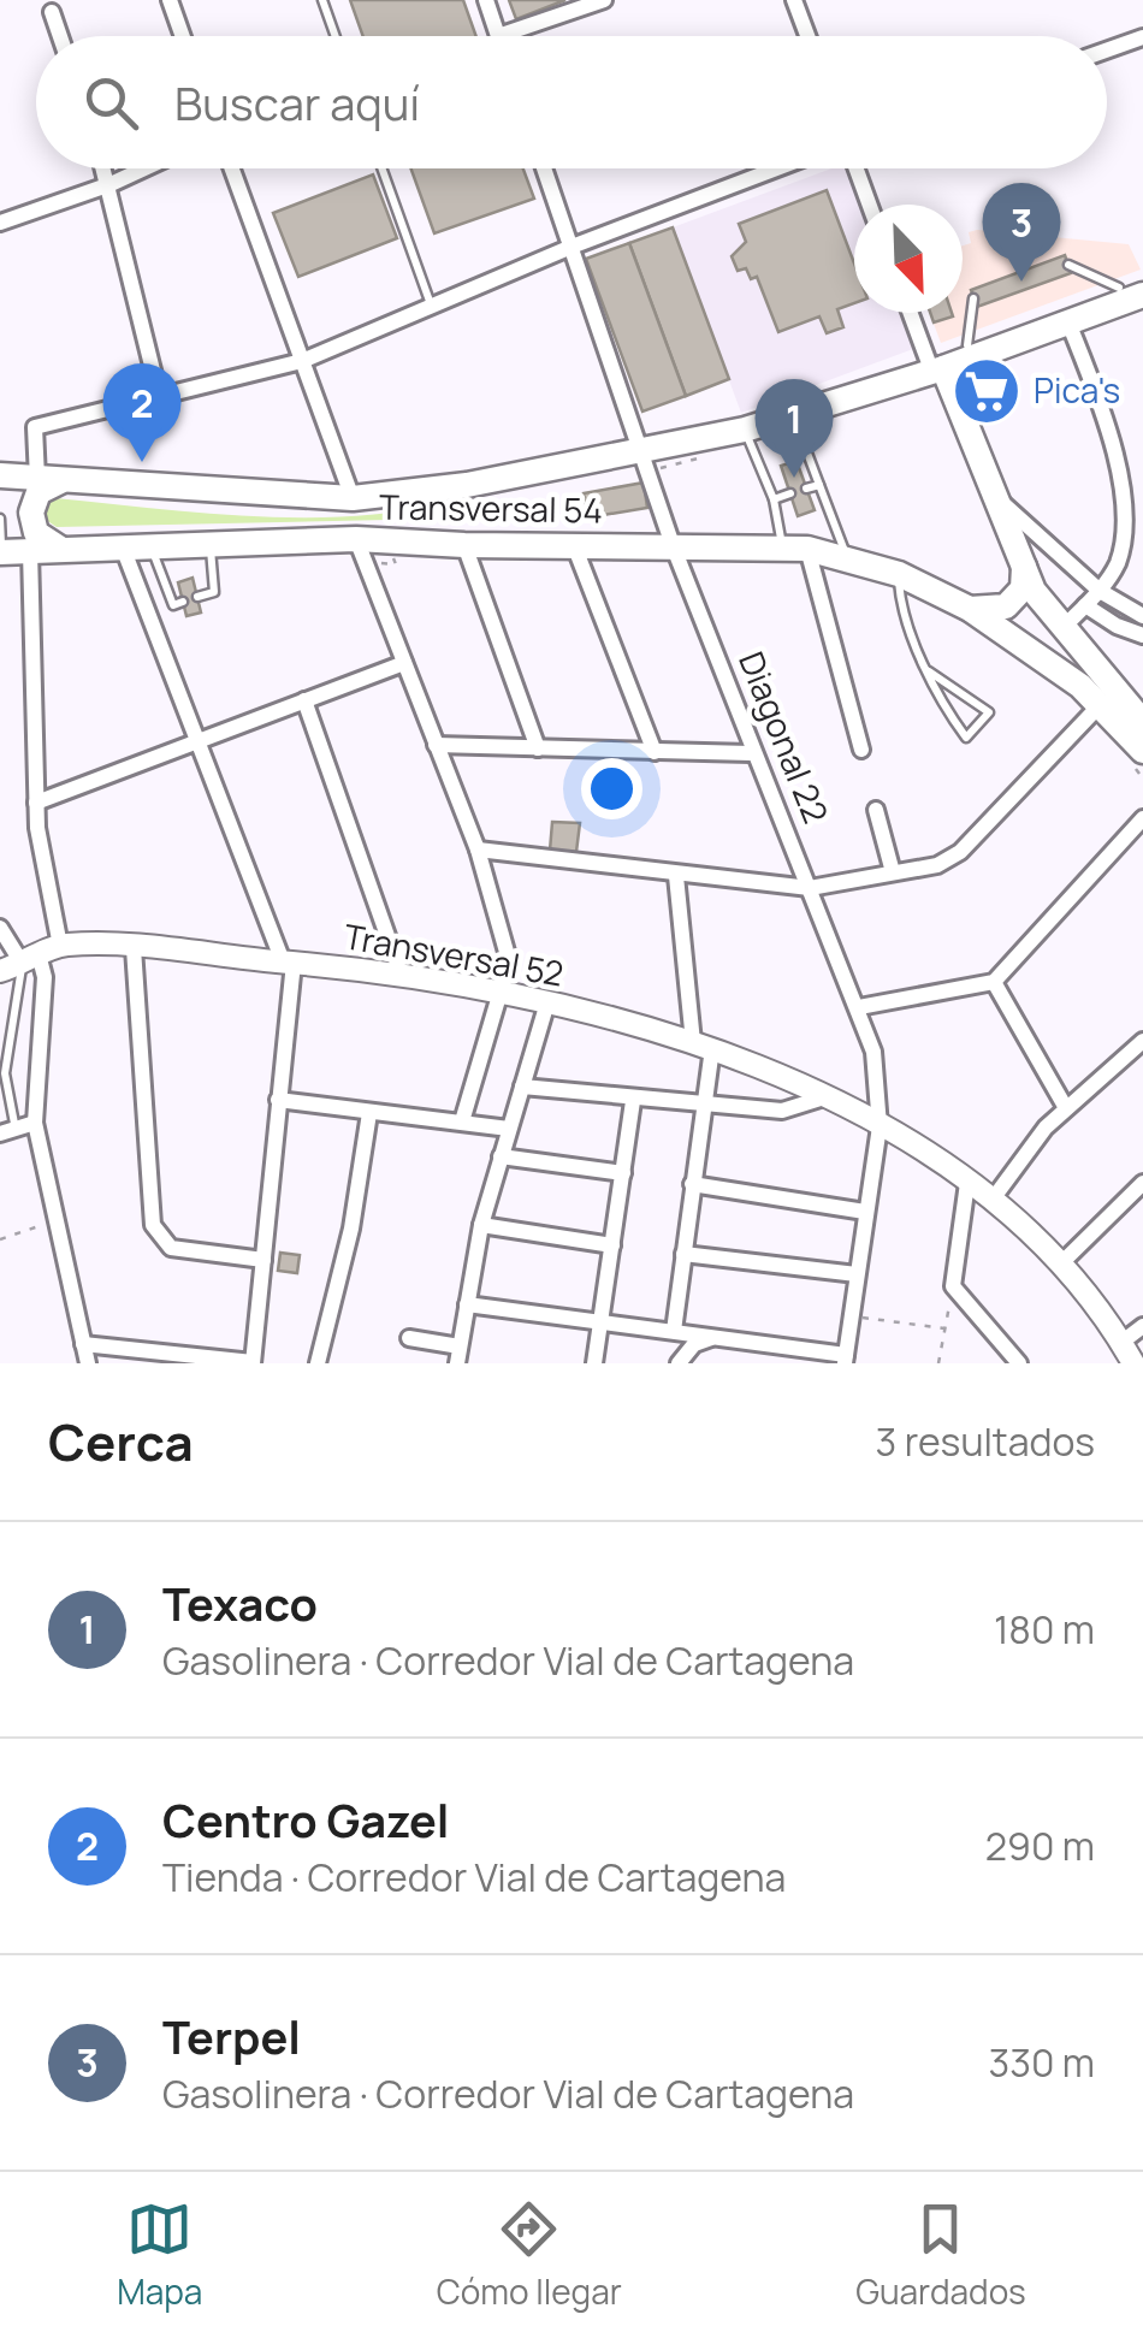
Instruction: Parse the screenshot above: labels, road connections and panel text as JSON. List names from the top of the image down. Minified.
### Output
{"streets":{"main road":["Transversal 54"],"street":["Diagonal 22","Transversal 52"]},"crossings":[["Transversal 54","Diagonal 22"],["Diagonal 22","Transversal 52"]],"places":{"supermarket":["Pica's"]},"north":"bottom right","page":{"search":"Buscar aquí","pins":["3","2","1"],"heading":["Cerca","3 resultados"],"list":[{"mark":"1","name":"Texaco","note":"Gasolinera · Corredor Vial de Cartagena","value":"180 m"},{"mark":"2","name":"Centro Gazel","note":"Tienda · Corredor Vial de Cartagena","value":"290 m"},{"mark":"3","name":"Terpel","note":"Gasolinera · Corredor Vial de Cartagena","value":"330 m"}],"nav":["Mapa","Cómo llegar","Guardados"]}}
